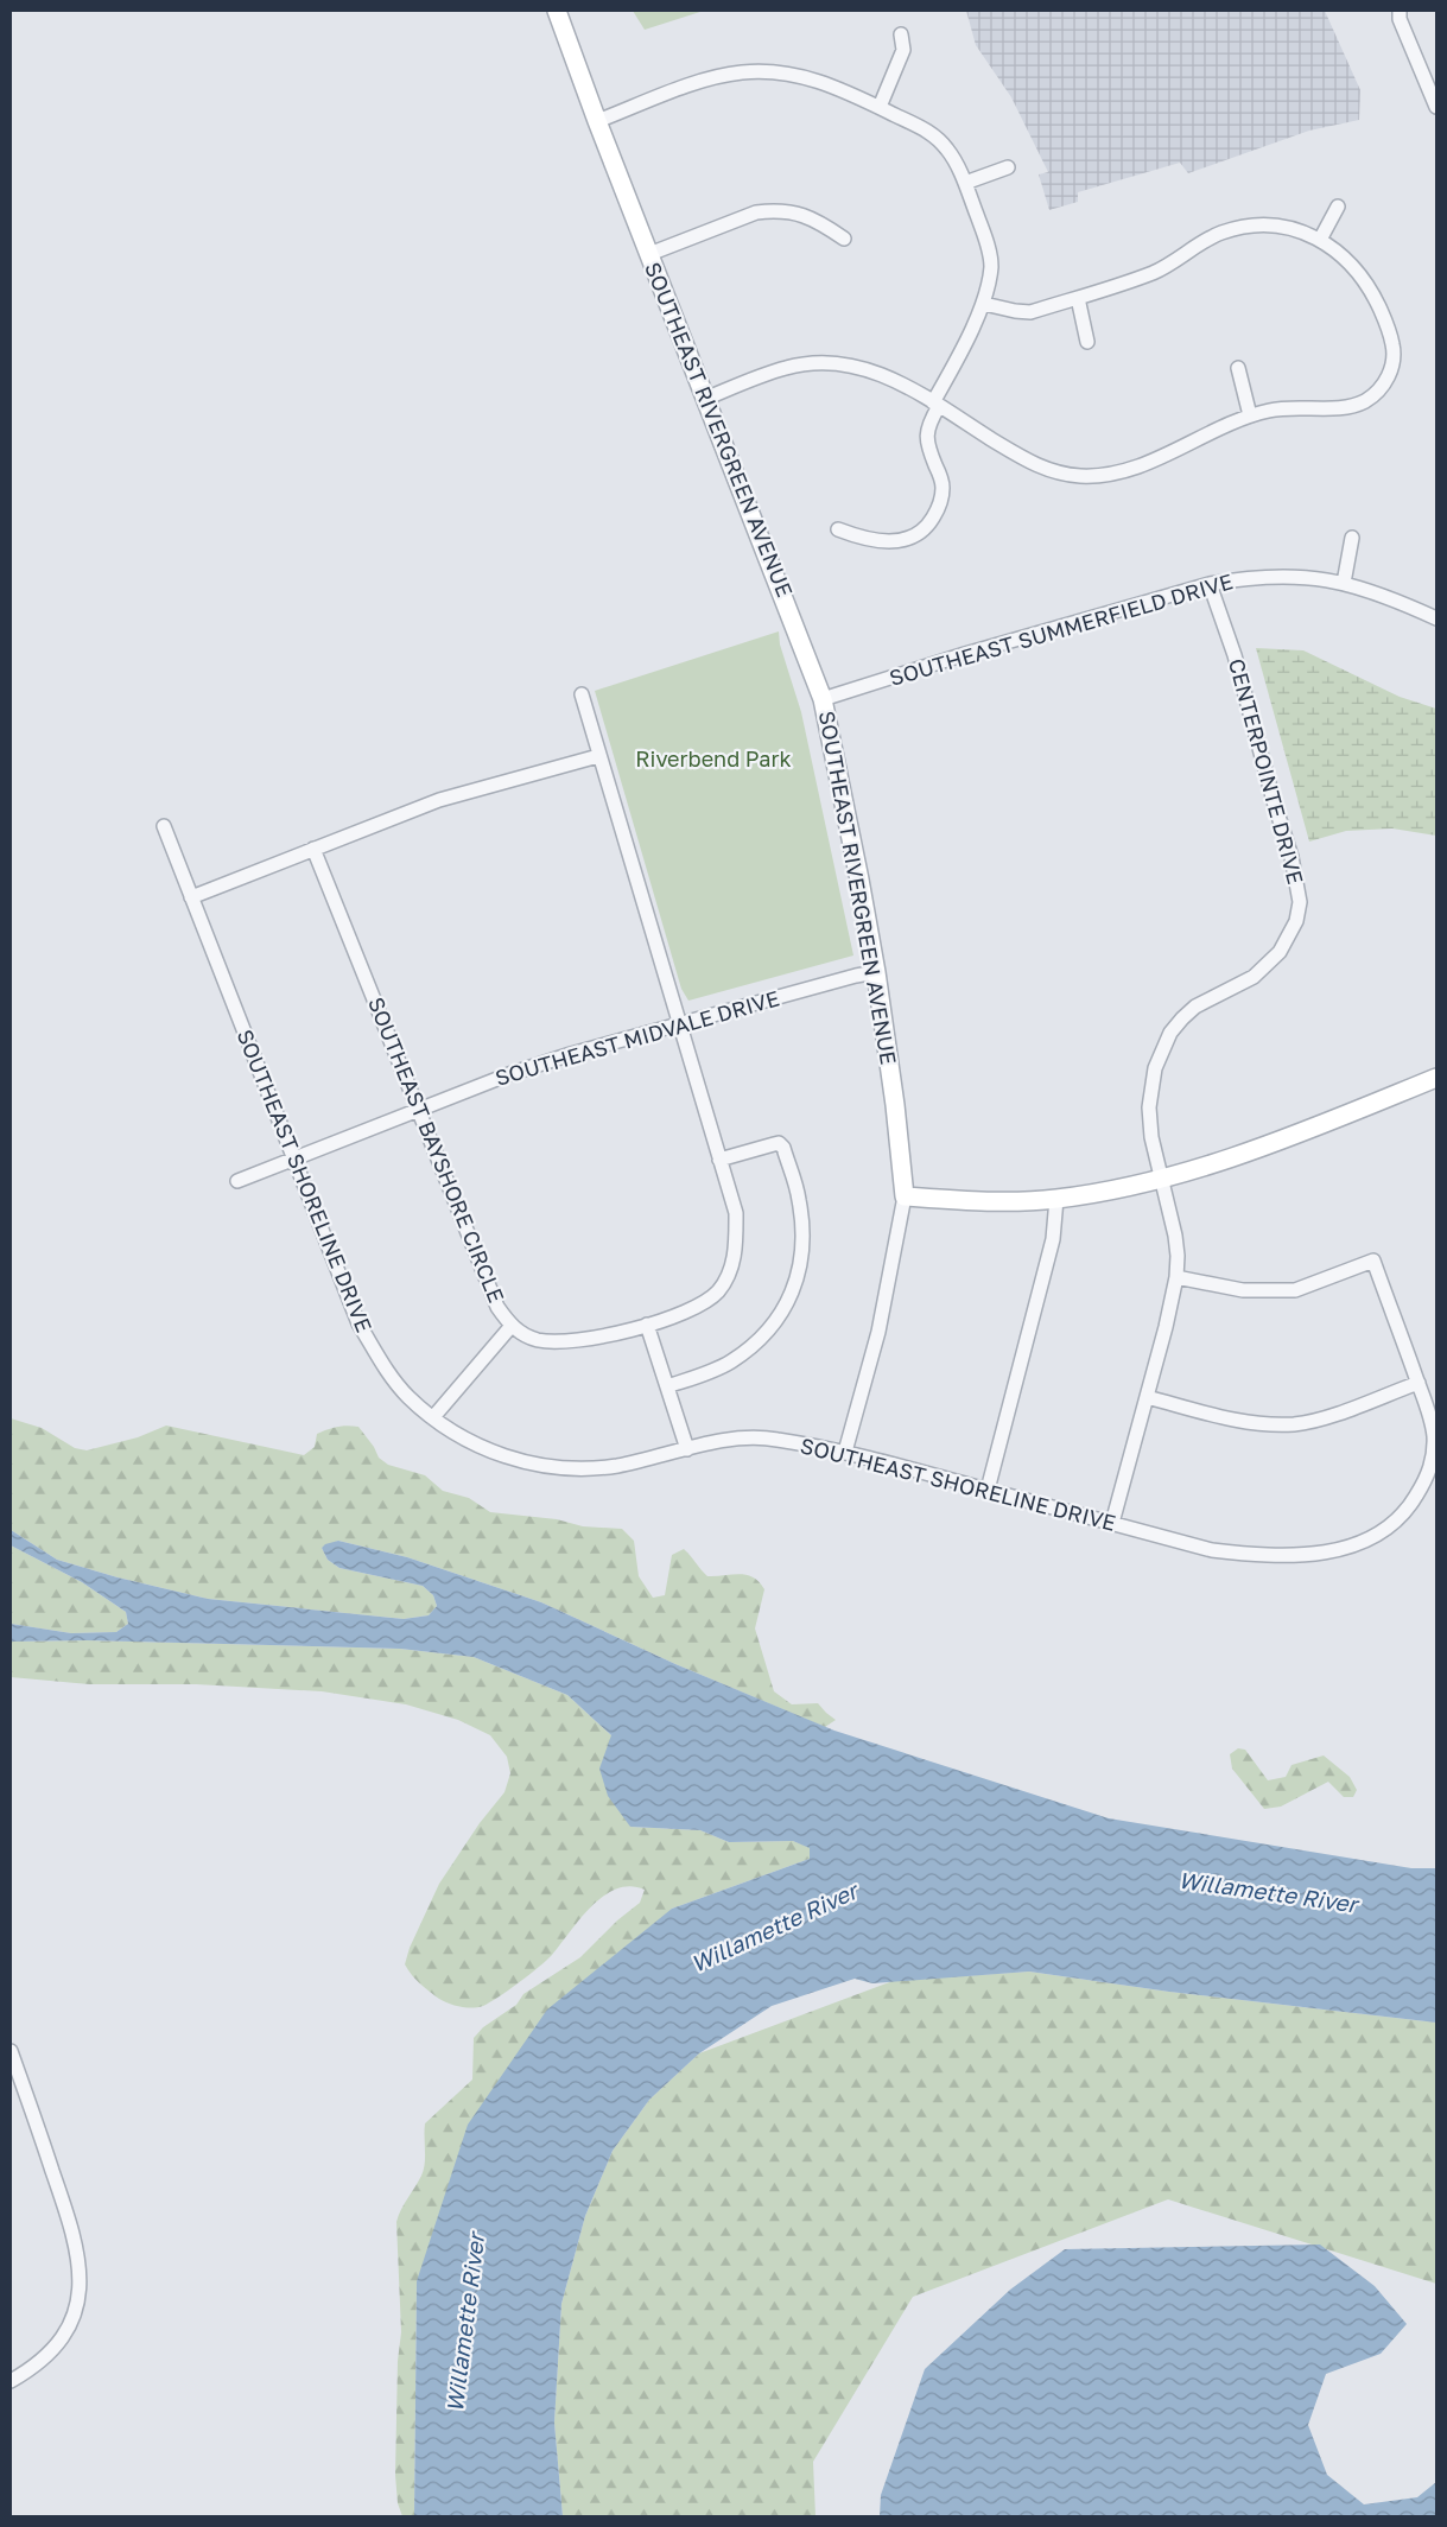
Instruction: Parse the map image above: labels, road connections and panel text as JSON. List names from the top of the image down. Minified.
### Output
{"streets":{"street":["SOUTHEAST RIVERGREEN AVENUE","SOUTHEAST SUMMERFIELD DRIVE","CENTERPOINTE DRIVE","SOUTHEAST MIDVALE DRIVE","SOUTHEAST BAYSHORE CIRCLE","SOUTHEAST SHORELINE DRIVE"]},"crossings":[["SOUTHEAST RIVERGREEN AVENUE","SOUTHEAST SUMMERFIELD DRIVE"],["SOUTHEAST RIVERGREEN AVENUE","SOUTHEAST MIDVALE DRIVE"],["SOUTHEAST RIVERGREEN AVENUE","SOUTHEAST SHORELINE DRIVE"],["SOUTHEAST SUMMERFIELD DRIVE","CENTERPOINTE DRIVE"],["CENTERPOINTE DRIVE","SOUTHEAST SHORELINE DRIVE"],["SOUTHEAST MIDVALE DRIVE","SOUTHEAST BAYSHORE CIRCLE"],["SOUTHEAST MIDVALE DRIVE","SOUTHEAST SHORELINE DRIVE"]],"water":["Willamette River"],"parks":["Riverbend Park"]}
